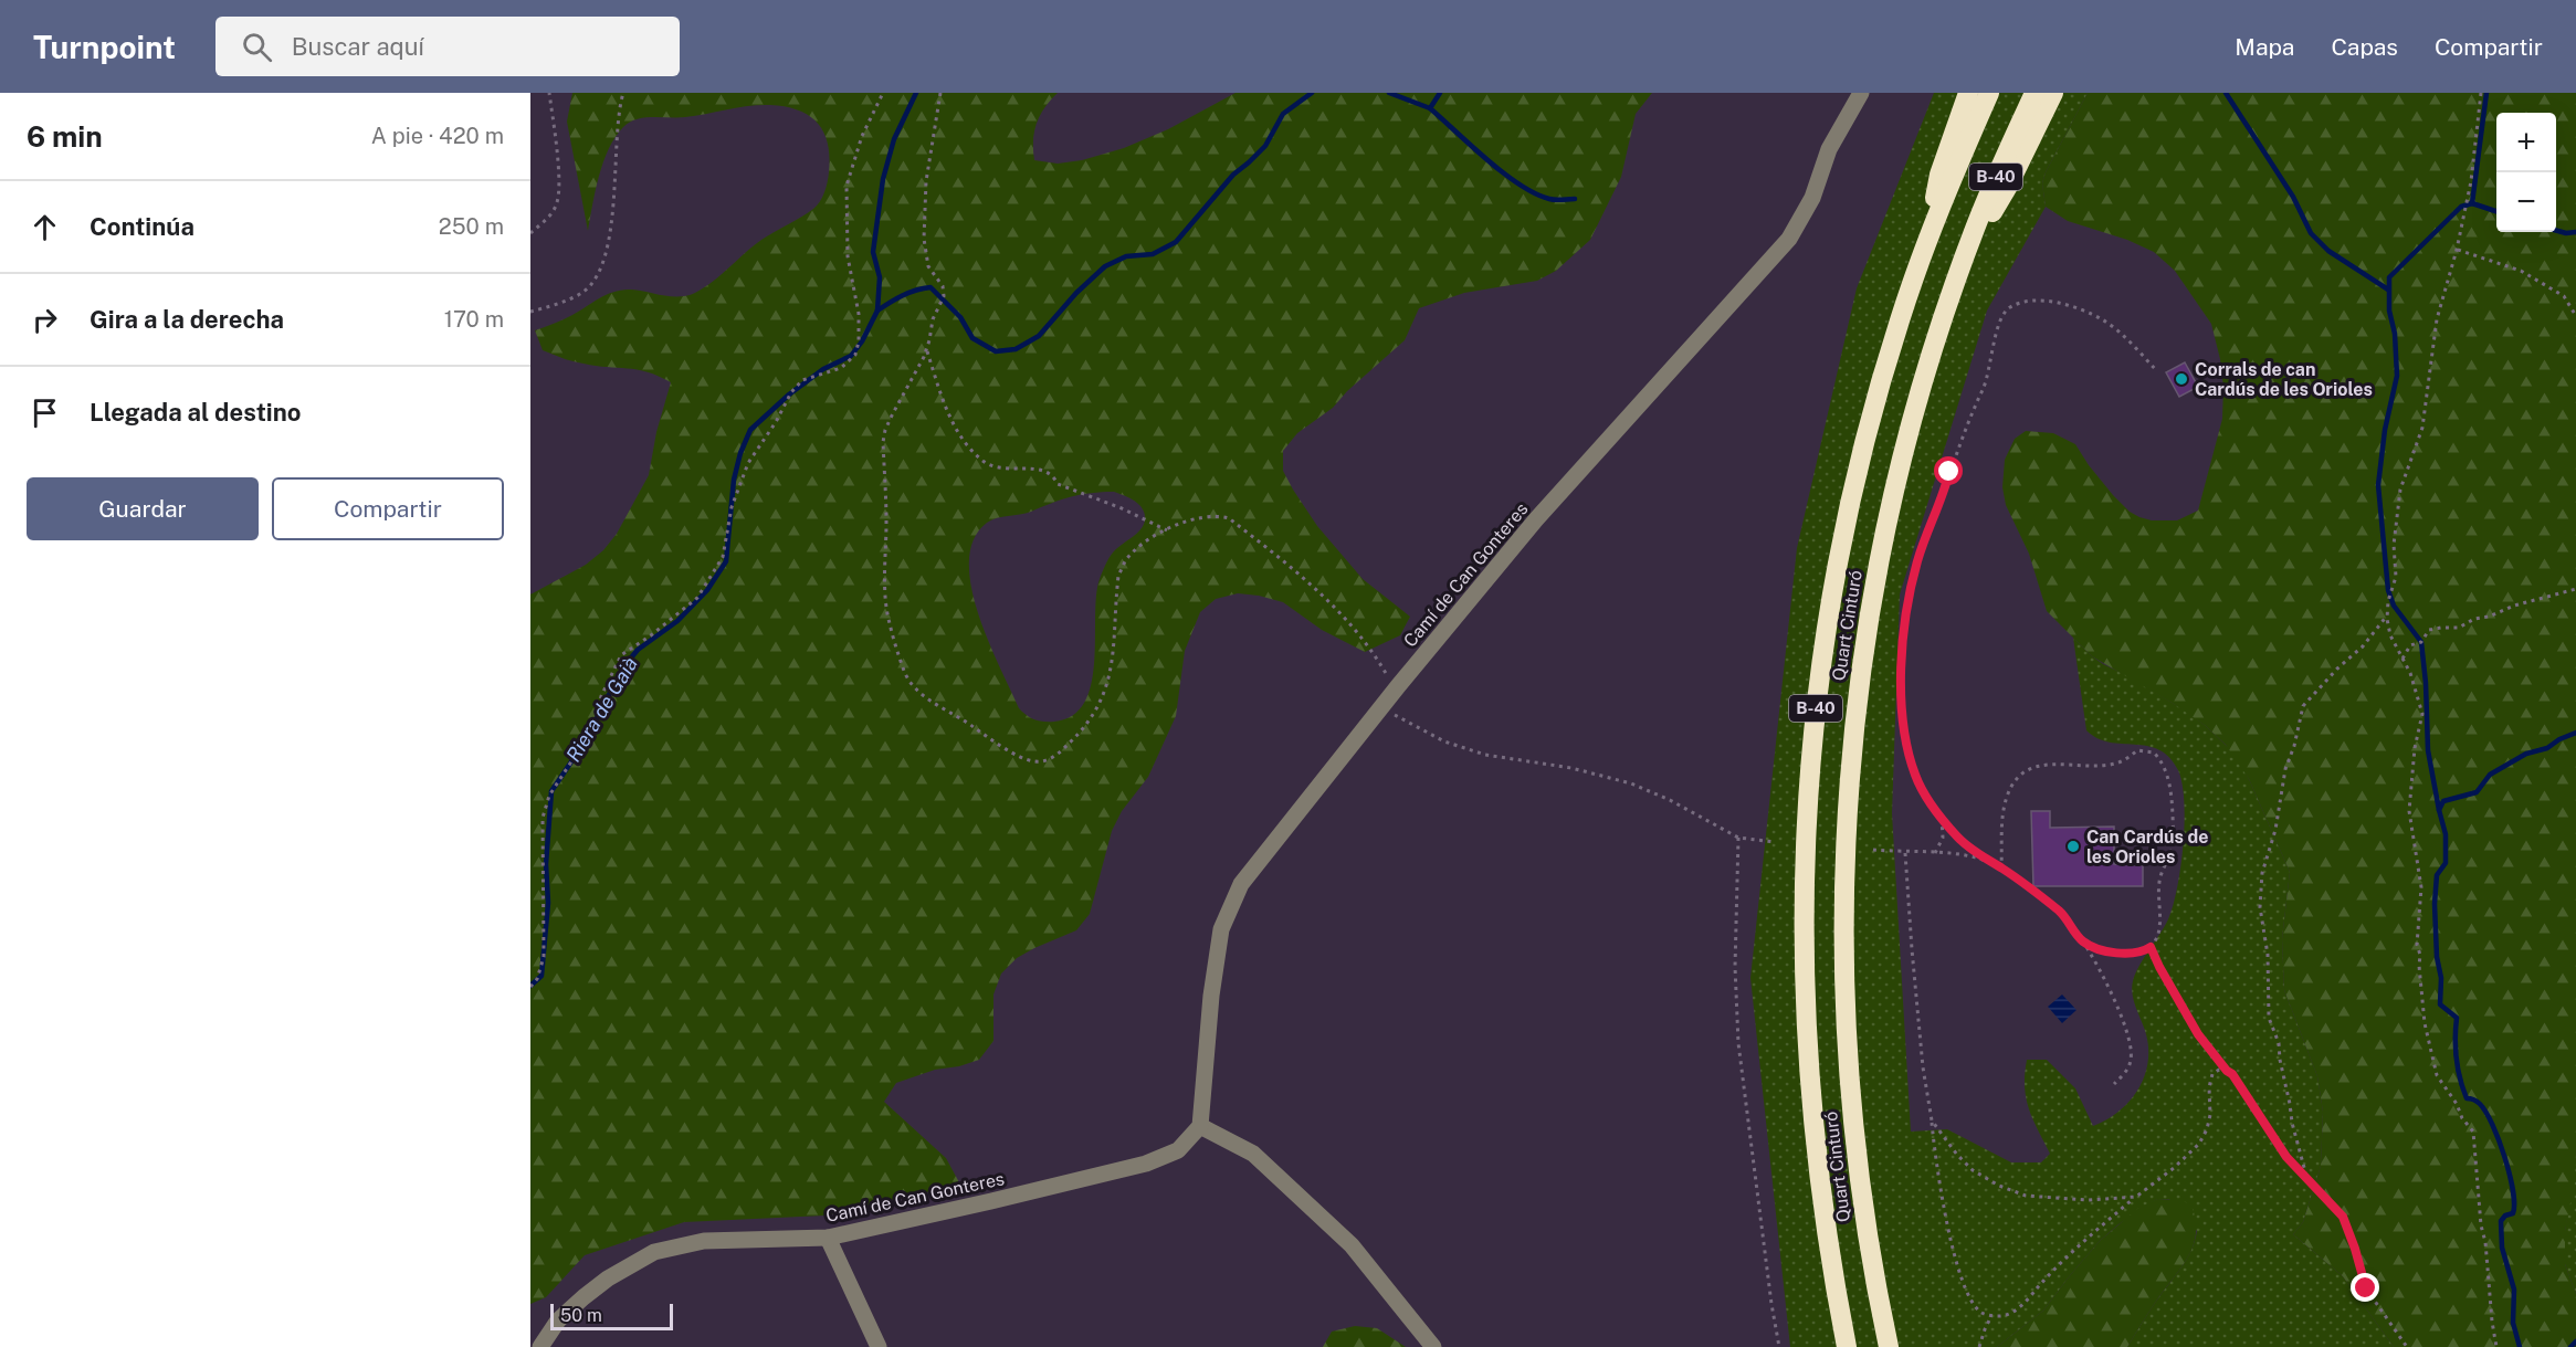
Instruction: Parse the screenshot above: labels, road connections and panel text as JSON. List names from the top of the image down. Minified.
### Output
{"streets":{"highway":["B-40","Quart Cinturó"],"street":["Camí de Can Gonteres"]},"water":["Riera de Gaià"],"places":["Corrals de can Cardús de les Orioles","Can Cardús de les Orioles"],"scale_bar":"50 m","page":{"header":"Turnpoint","search":"Buscar aquí","nav":["Mapa","Capas","Compartir"],"heading":["6 min","A pie · 420 m"],"map_buttons":["+","−"],"list":[["Continúa","250 m"],["Gira a la derecha","170 m"],"Llegada al destino"],"buttons":["Guardar","Compartir"],"scale":"50 m"}}
